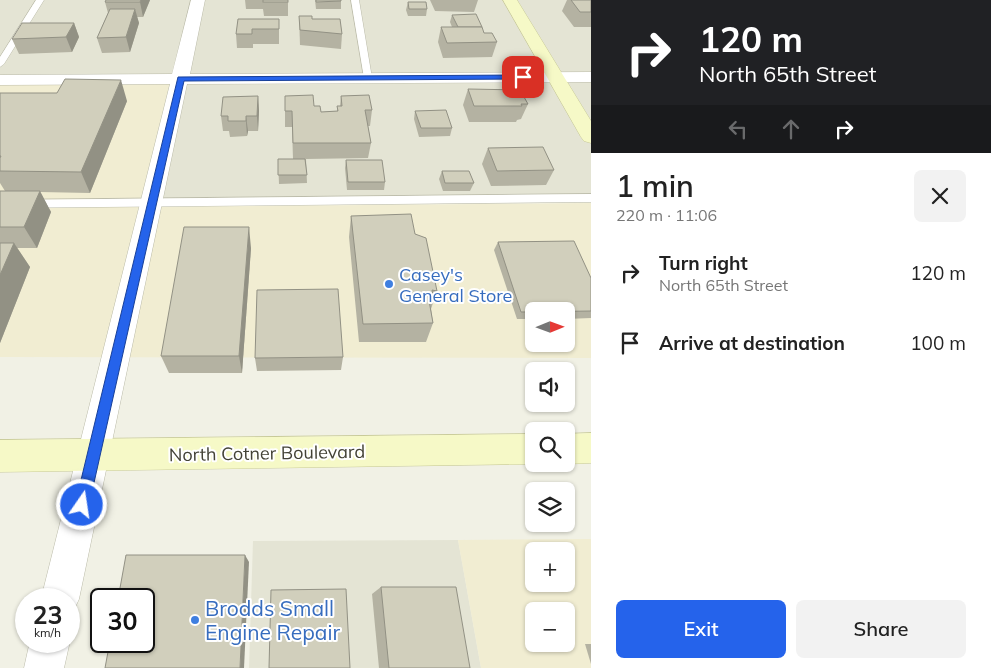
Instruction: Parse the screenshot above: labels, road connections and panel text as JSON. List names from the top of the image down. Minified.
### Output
{"streets":{"main road":["North Cotner Boulevard"]},"places":["Casey's General Store","Brodds Small Engine Repair"],"north":"right","page":{"turn":["120 m","North 65th Street"],"heading":["1 min","220 m · 11:06"],"list":[{"name":"Turn right","note":"North 65th Street","value":"120 m"},{"name":"Arrive at destination","value":"100 m"}],"map_buttons":["+","−"],"speed":"23 km/h","limit":"30","buttons":["Exit","Share"]}}
